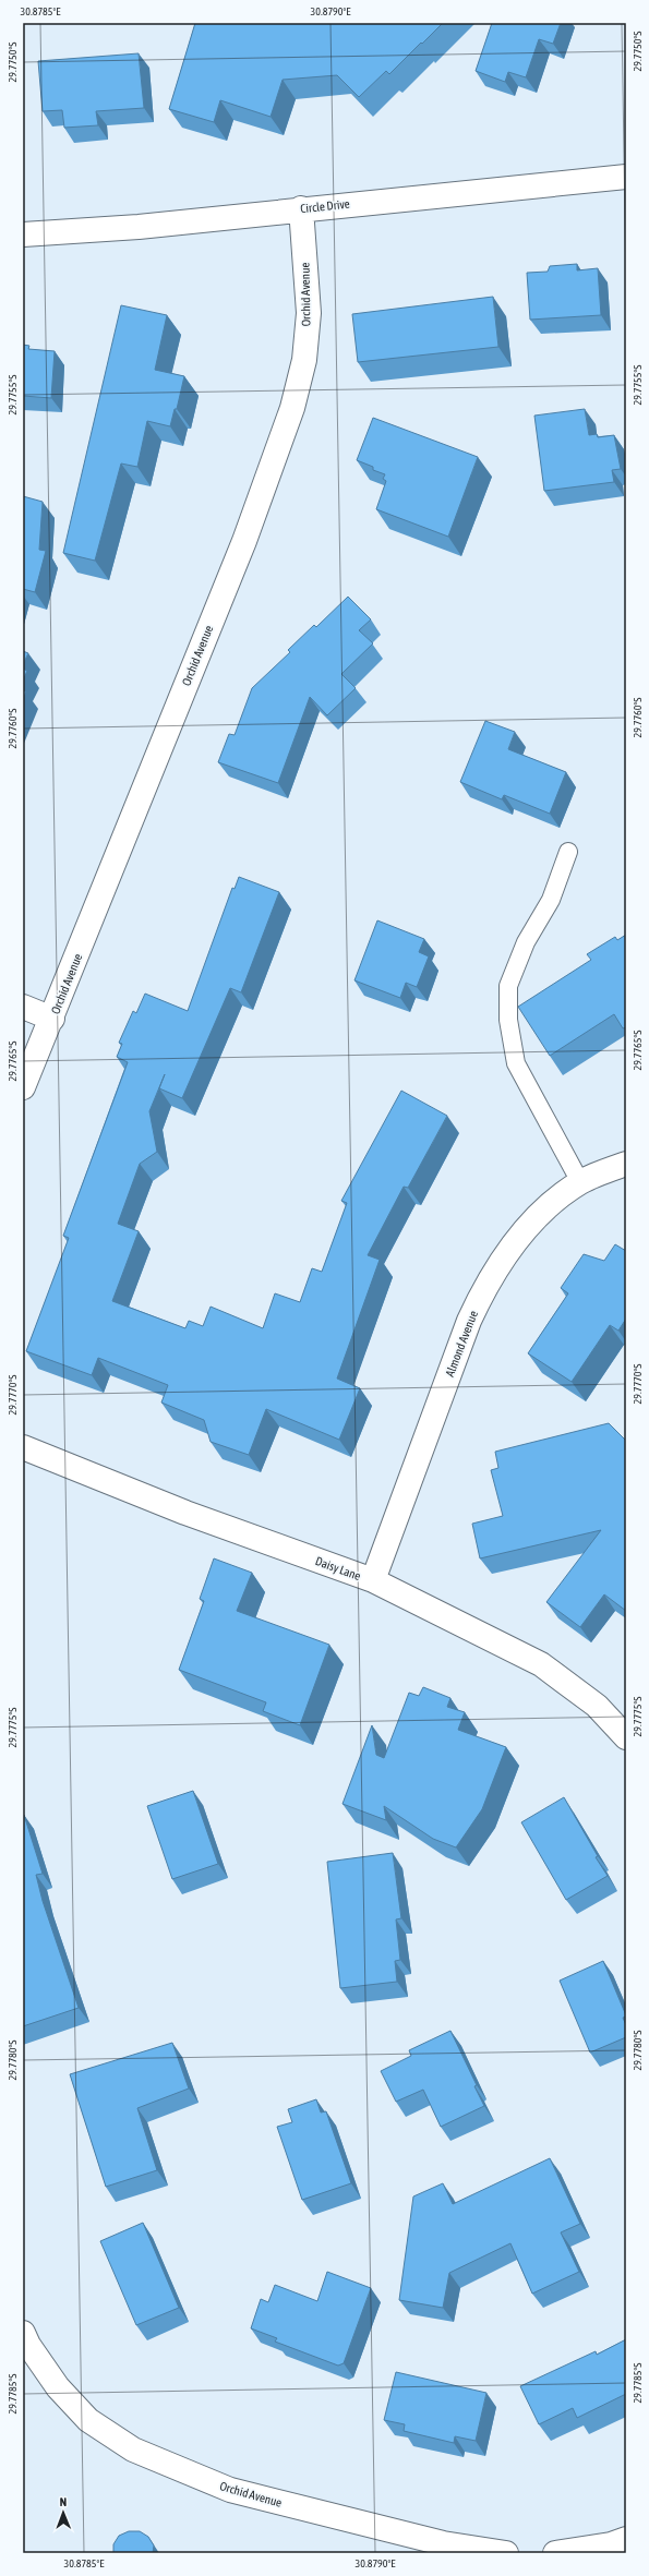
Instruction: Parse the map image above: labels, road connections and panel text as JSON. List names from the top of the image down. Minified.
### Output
{"streets":{"street":["Circle Drive","Orchid Avenue","Almond Avenue","Daisy Lane"]},"crossings":[["Circle Drive","Orchid Avenue"],["Almond Avenue","Daisy Lane"]],"north":"top","coordinates":["30.8785°E","30.8790°E","29.7750°S","29.7755°S","29.7760°S","29.7765°S","29.7770°S","29.7775°S","29.7780°S","29.7785°S"]}
